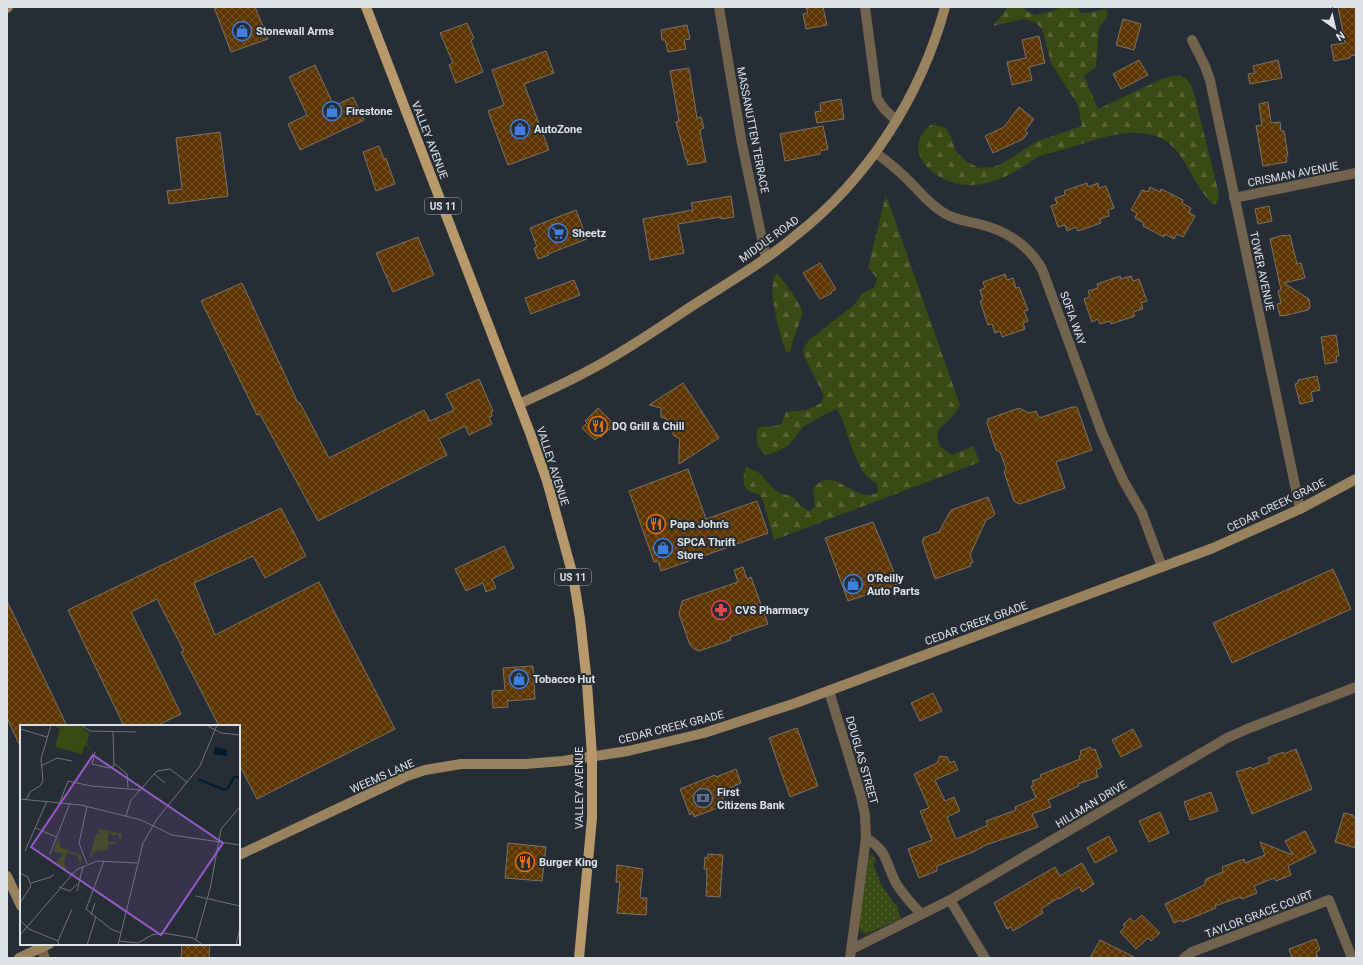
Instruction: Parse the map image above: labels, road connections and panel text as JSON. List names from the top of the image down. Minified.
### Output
{"streets":{"main road":["VALLEY AVENUE","US 11","MIDDLE ROAD","CEDAR CREEK GRADE","WEEMS LANE"],"street":["MASSANUTTEN TERRACE","CRISMAN AVENUE","TOWER AVENUE","SOFIA WAY","DOUGLAS STREET","HILLMAN DRIVE","TAYLOR GRACE COURT"]},"crossings":[["MASSANUTTEN TERRACE","MIDDLE ROAD"],["VALLEY AVENUE","MIDDLE ROAD"],["VALLEY AVENUE","CEDAR CREEK GRADE"],["VALLEY AVENUE","WEEMS LANE"],["CRISMAN AVENUE","TOWER AVENUE"],["MIDDLE ROAD","SOFIA WAY"],["TOWER AVENUE","CEDAR CREEK GRADE"],["SOFIA WAY","CEDAR CREEK GRADE"],["CEDAR CREEK GRADE","DOUGLAS STREET"],["CEDAR CREEK GRADE","WEEMS LANE"],["DOUGLAS STREET","HILLMAN DRIVE"]],"places":{"shop":["Stonewall Arms","Firestone","AutoZone","SPCA Thrift Store","O'Reilly Auto Parts","Tobacco Hut"],"supermarket":["Sheetz"],"restaurant":["DQ Grill & Chill","Papa John's","Burger King"],"pharmacy":["CVS Pharmacy"],"bank":["First Citizens Bank"]},"north":"bottom right"}
